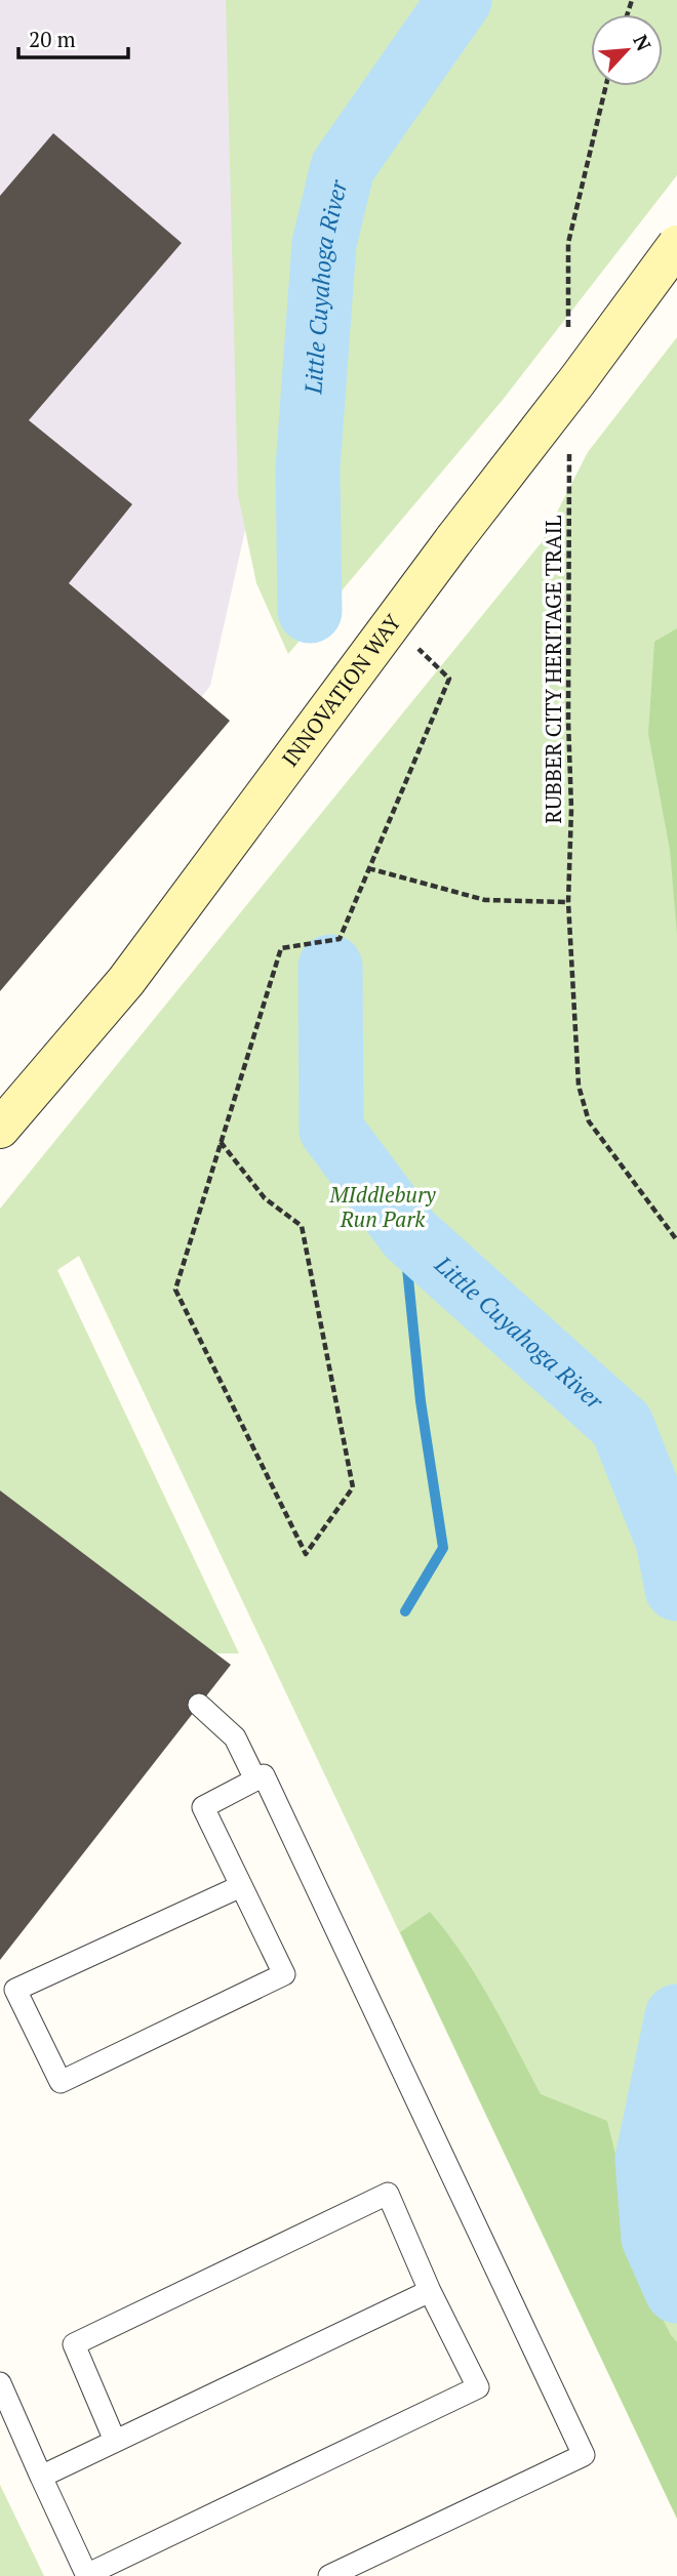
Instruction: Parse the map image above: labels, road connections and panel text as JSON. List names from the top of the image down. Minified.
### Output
{"streets":{"main road":["INNOVATION WAY"],"path":["RUBBER CITY HERITAGE TRAIL"]},"water":["Little Cuyahoga River"],"parks":["MIddlebury Run Park"],"scale_bar":"20 m","north":"top right"}
